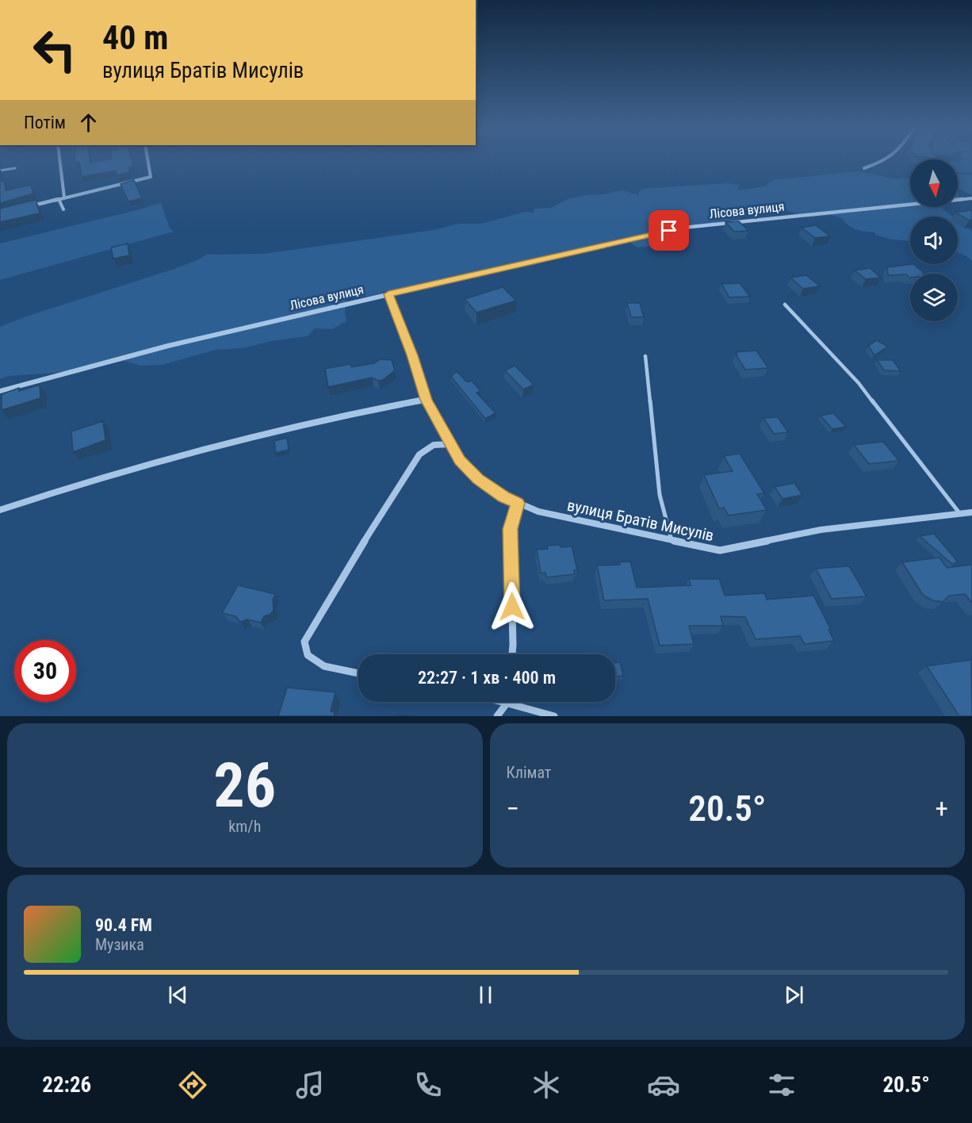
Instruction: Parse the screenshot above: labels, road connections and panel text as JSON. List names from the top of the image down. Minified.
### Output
{"streets":{"street":["Лісова вулиця","вулиця Братів Мисулів"]},"crossings":[["Лісова вулиця","вулиця Братів Мисулів"]],"north":"bottom","page":{"turn":["40 m","вулиця Братів Мисулів"],"then":"Потім","limit":"30","trip":"22:27 · 1 хв · 400 m","tile":[["26","km/h"],"Клімат"],"heat":["−","20.5°","+"],"song":["90.4 FM","Музика"],"tabs":["22:26","20.5°"]}}
